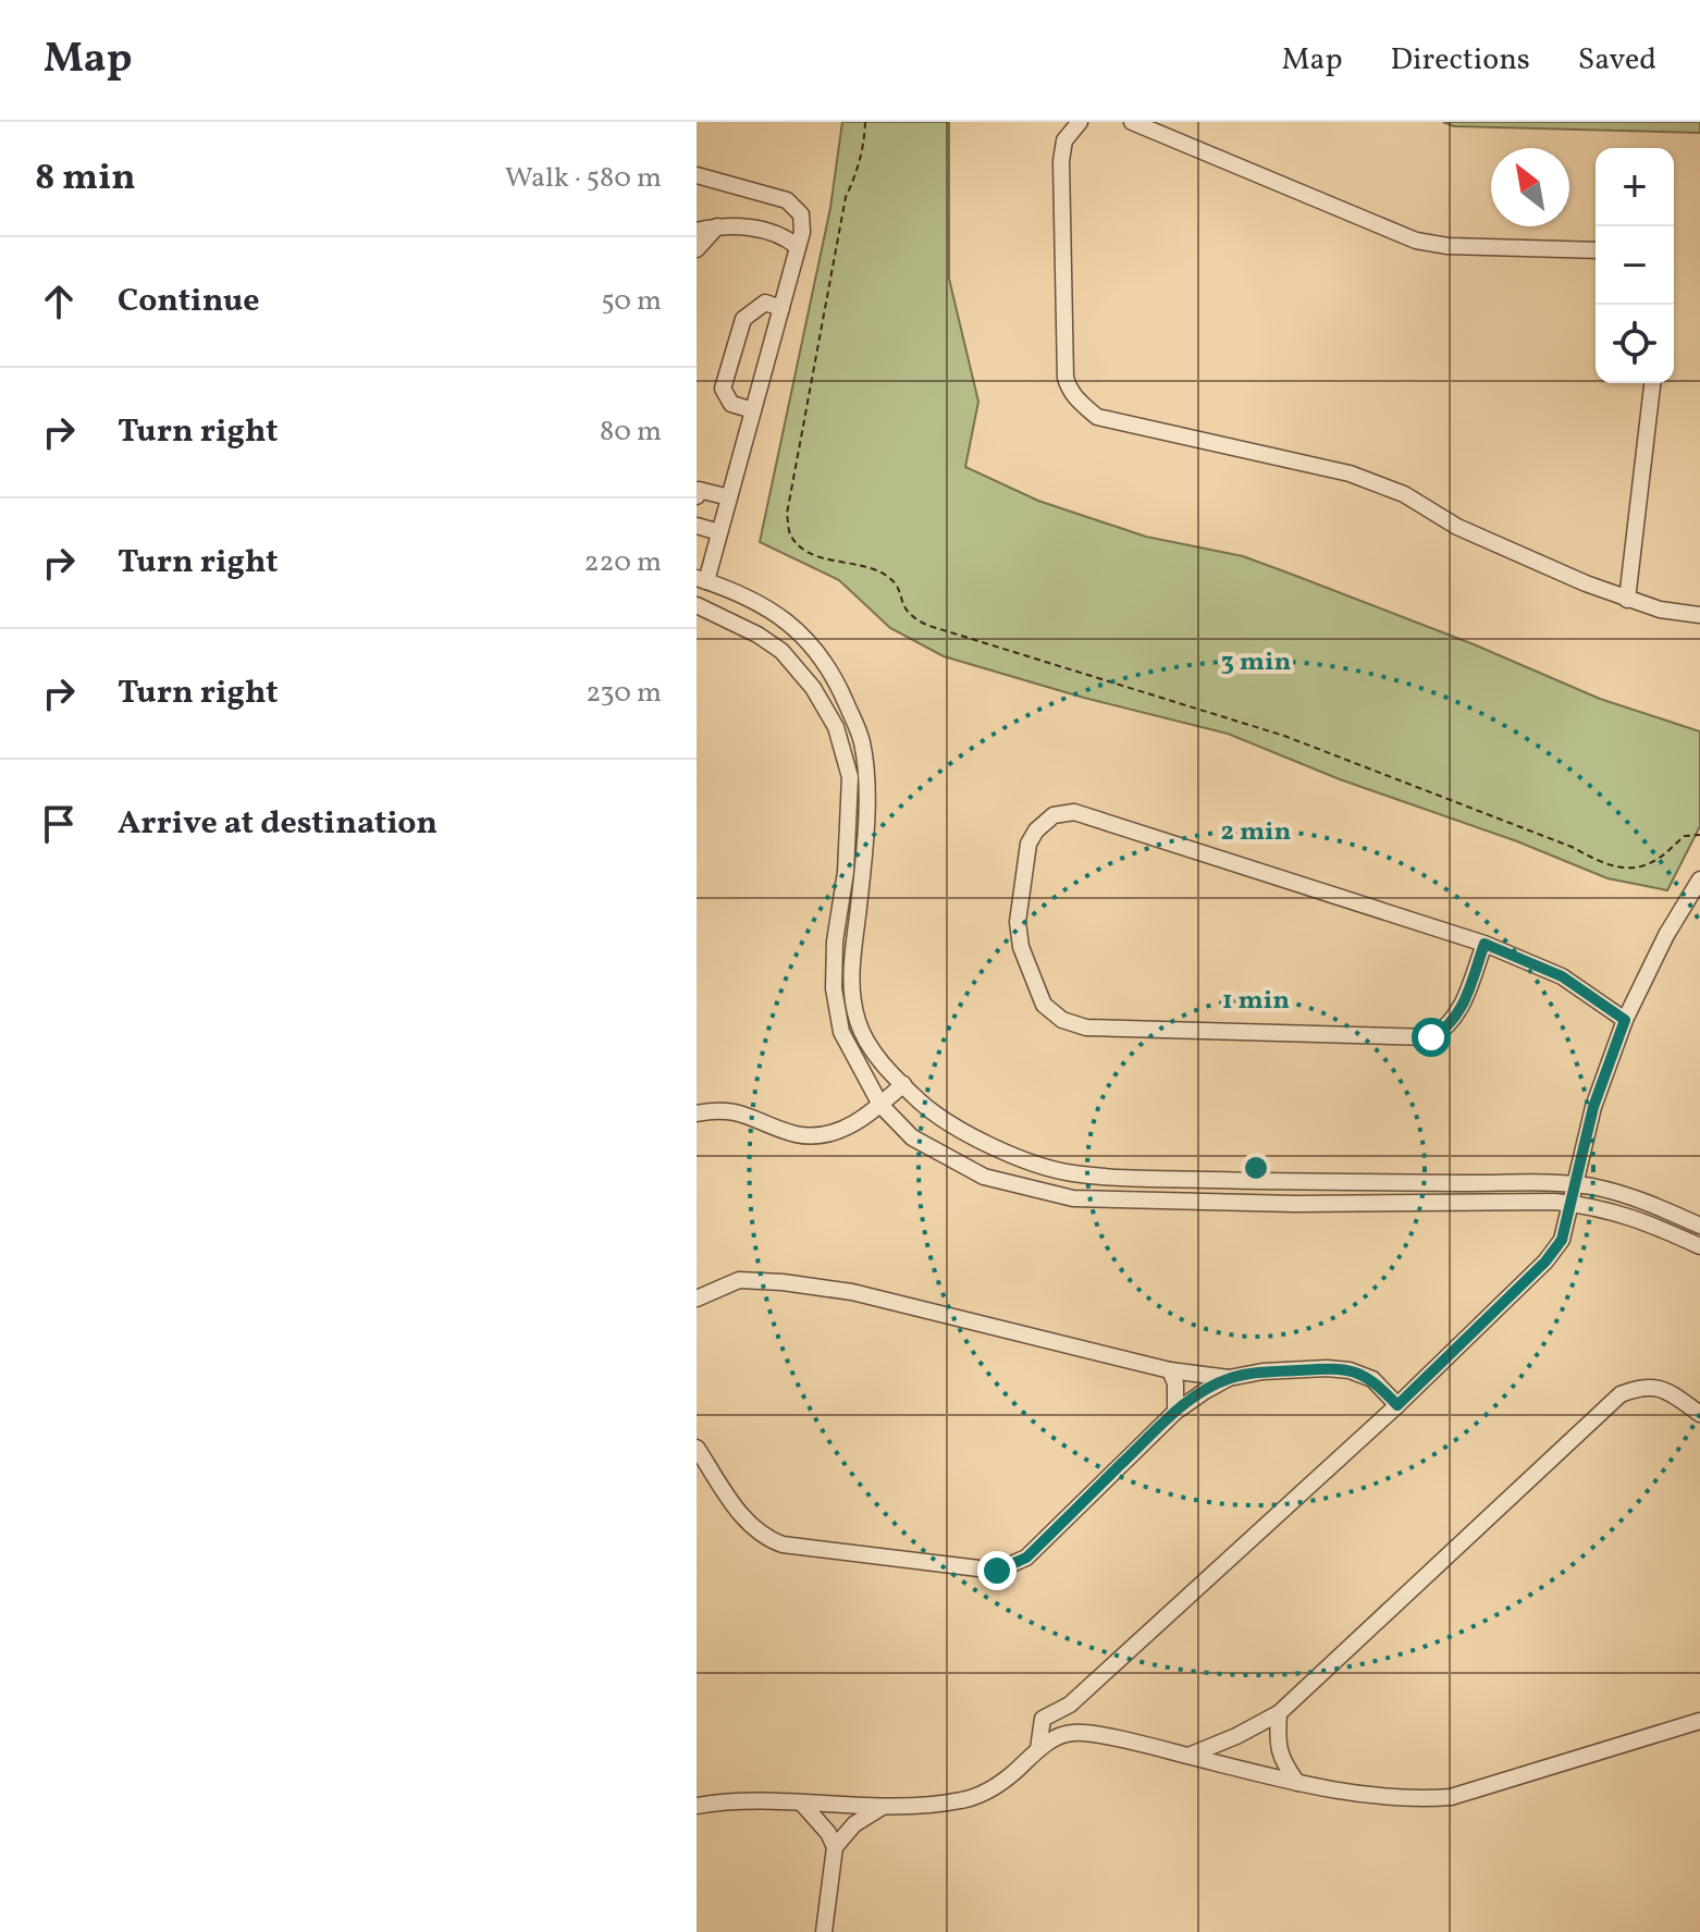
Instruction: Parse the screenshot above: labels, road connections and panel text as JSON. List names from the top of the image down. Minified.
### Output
{"north":"top left","page":{"header":"Map","nav":["Map","Directions","Saved"],"heading":["8 min","Walk · 580 m"],"map_buttons":["+","−"],"list":[["Continue","50 m"],["Turn right","80 m"],["Turn right","220 m"],["Turn right","230 m"],"Arrive at destination"]},"rings":["3 min","2 min","1 min"]}
